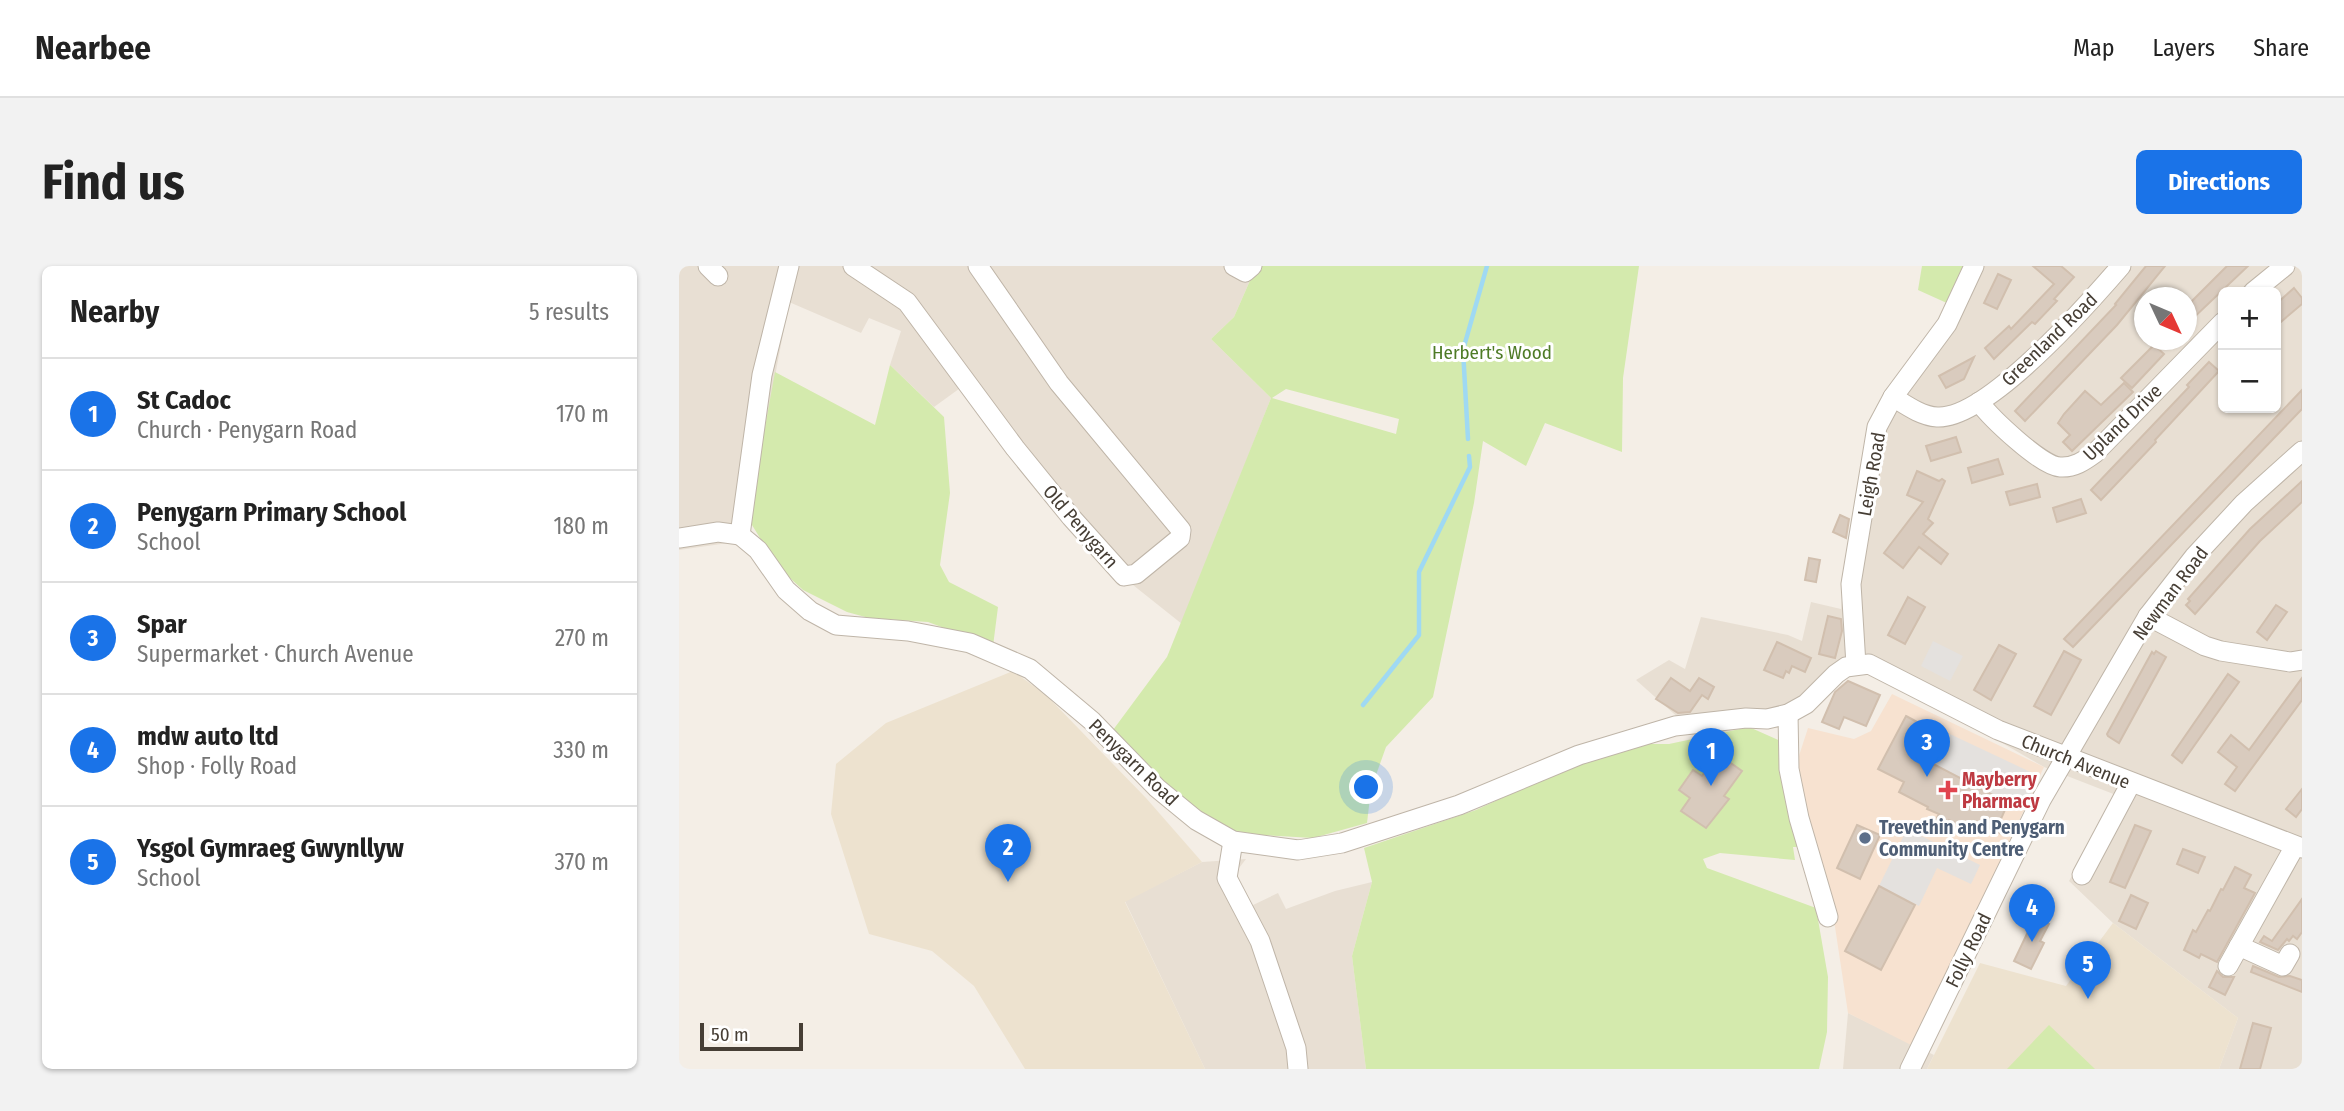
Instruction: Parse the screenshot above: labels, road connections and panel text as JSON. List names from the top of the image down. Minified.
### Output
{"streets":{"street":["Greenland Road","Upland Drive","Leigh Road","Old Penygarn","Newman Road","Church Avenue","Penygarn Road","Folly Road"]},"crossings":[["Greenland Road","Upland Drive"],["Greenland Road","Leigh Road"],["Leigh Road","Church Avenue"],["Leigh Road","Penygarn Road"],["Newman Road","Church Avenue"],["Newman Road","Folly Road"],["Church Avenue","Penygarn Road"],["Church Avenue","Folly Road"]],"parks":["Herbert's Wood"],"places":{"health":["Mayberry Pharmacy"],"other":["Trevethin and Penygarn Community Centre"]},"scale_bar":"50 m","north":"bottom right","page":{"header":"Nearbee","nav":["Map","Layers","Share"],"buttons":"Directions","title":"Find us","heading":["Nearby","5 results"],"map_buttons":["+","−"],"list":[{"mark":"1","name":"St Cadoc","note":"Church · Penygarn Road","value":"170 m"},{"mark":"2","name":"Penygarn Primary School","note":"School","value":"180 m"},{"mark":"3","name":"Spar","note":"Supermarket · Church Avenue","value":"270 m"},{"mark":"4","name":"mdw auto ltd","note":"Shop · Folly Road","value":"330 m"},{"mark":"5","name":"Ysgol Gymraeg Gwynllyw","note":"School","value":"370 m"}],"pins":["3","1","2","4","5"],"scale":"50 m"}}
